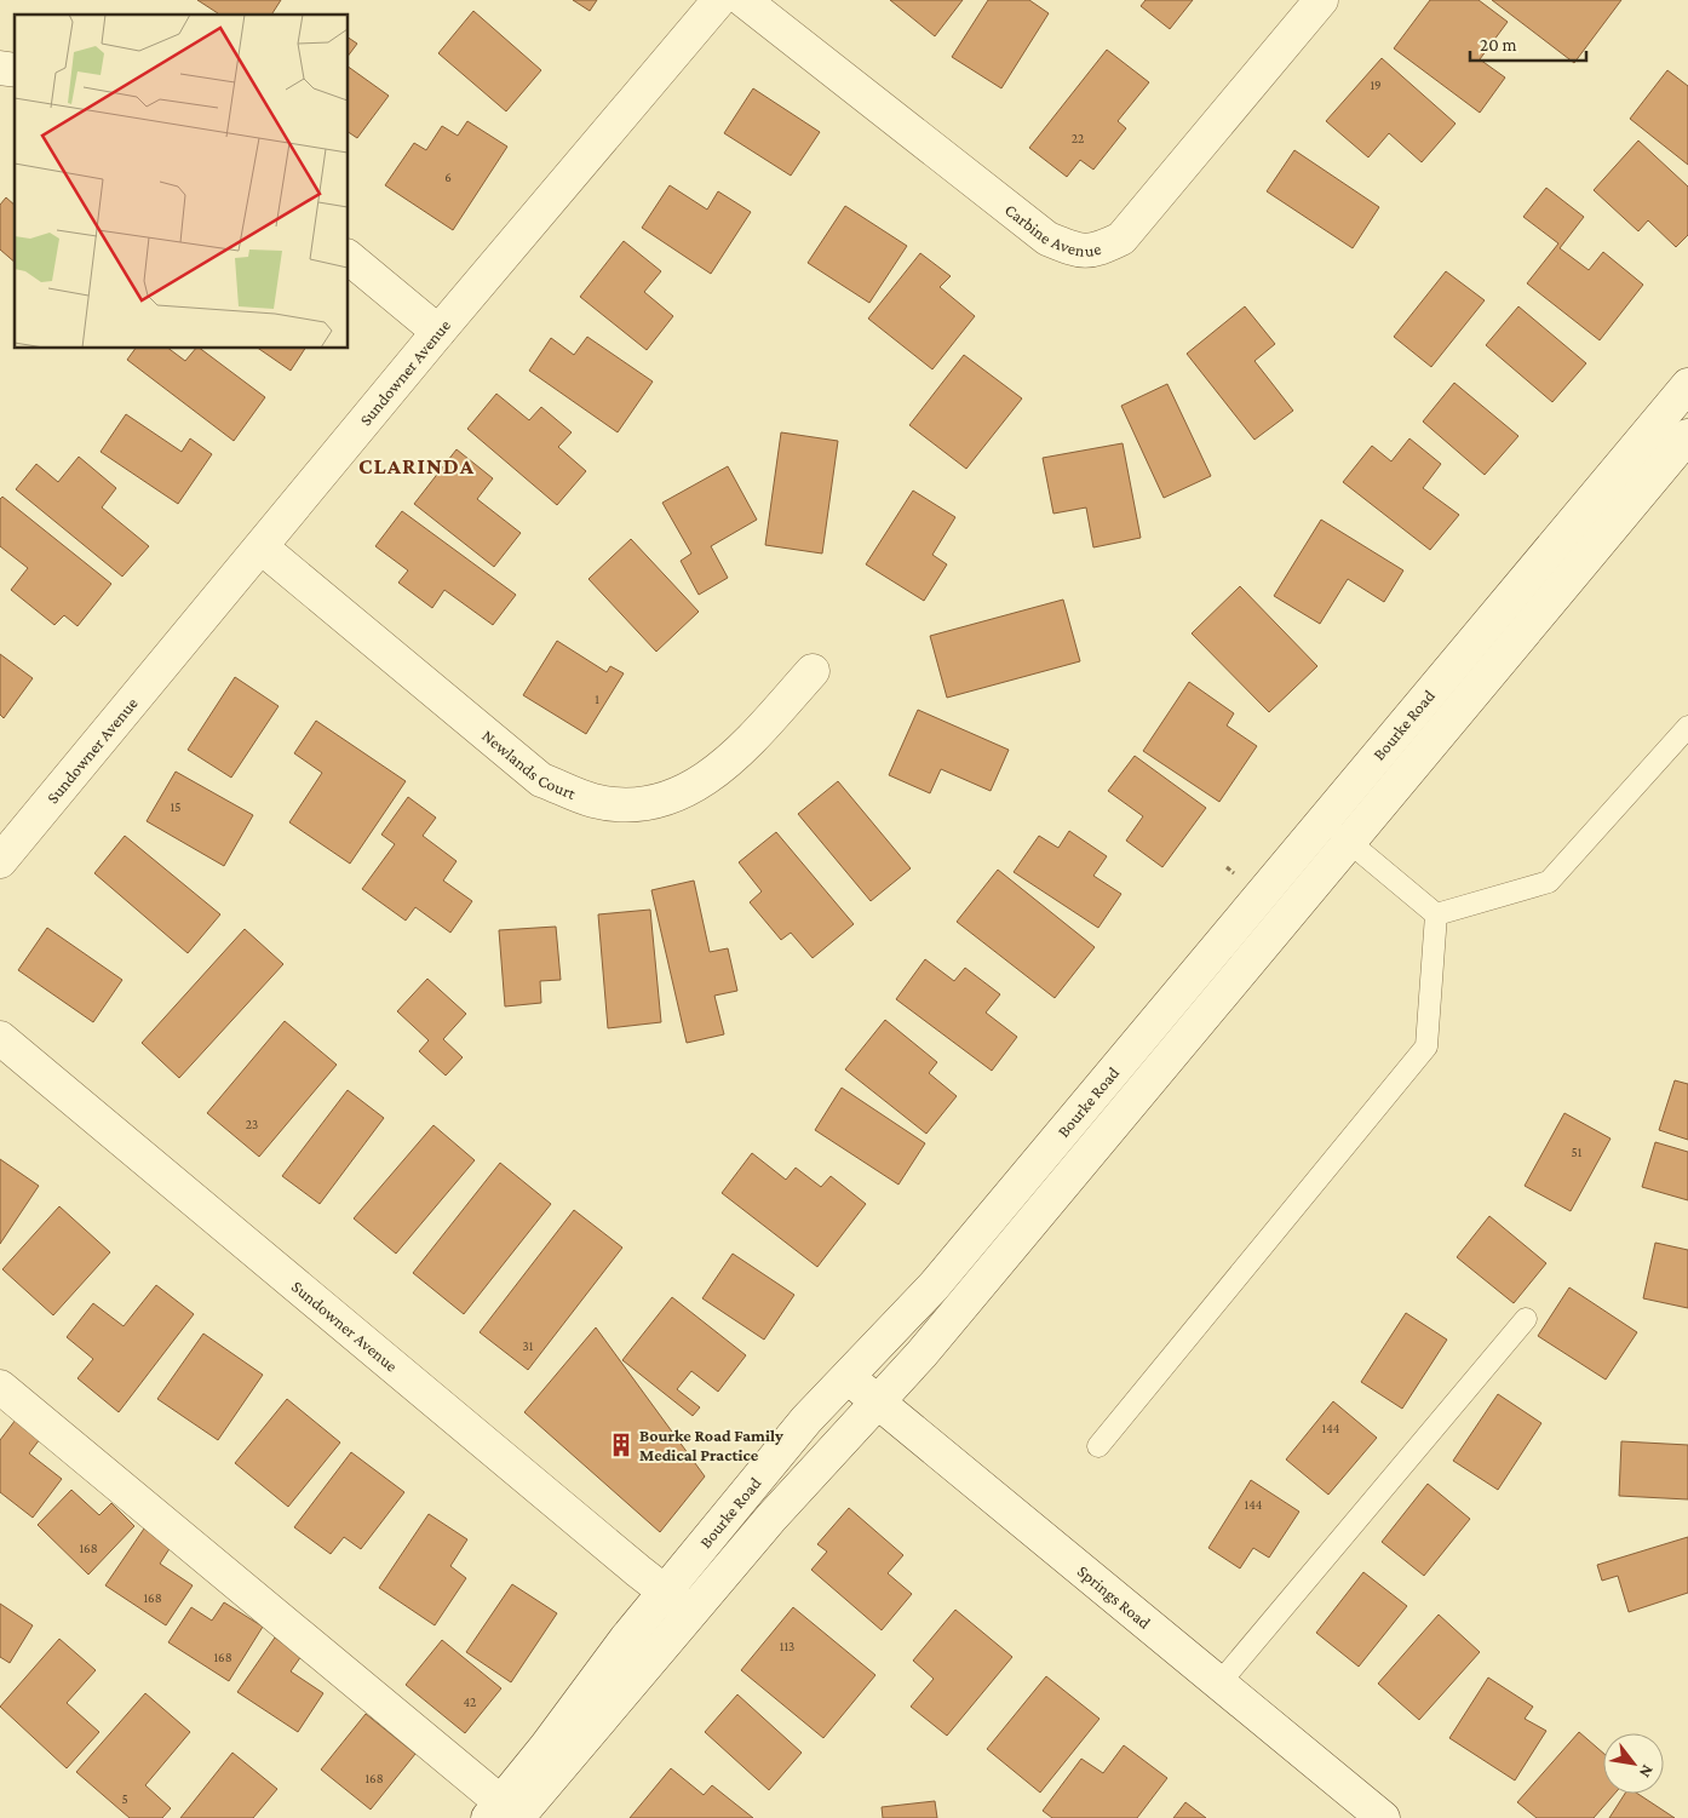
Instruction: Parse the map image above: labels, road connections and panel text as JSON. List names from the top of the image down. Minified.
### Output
{"streets":{"main road":["Carbine Avenue","Sundowner Avenue","Bourke Road","Newlands Court","Springs Road"]},"crossings":[["Sundowner Avenue","Bourke Road"],["Sundowner Avenue","Newlands Court"],["Bourke Road","Springs Road"]],"districts":["CLARINDA"],"places":{"building":["Bourke Road Family Medical Practice"]},"house_numbers":["19","22","6","1","15","23","51","31","144","144","168","168","113","168","42","168","5"],"scale_bar":"20 m","north":"bottom right"}
